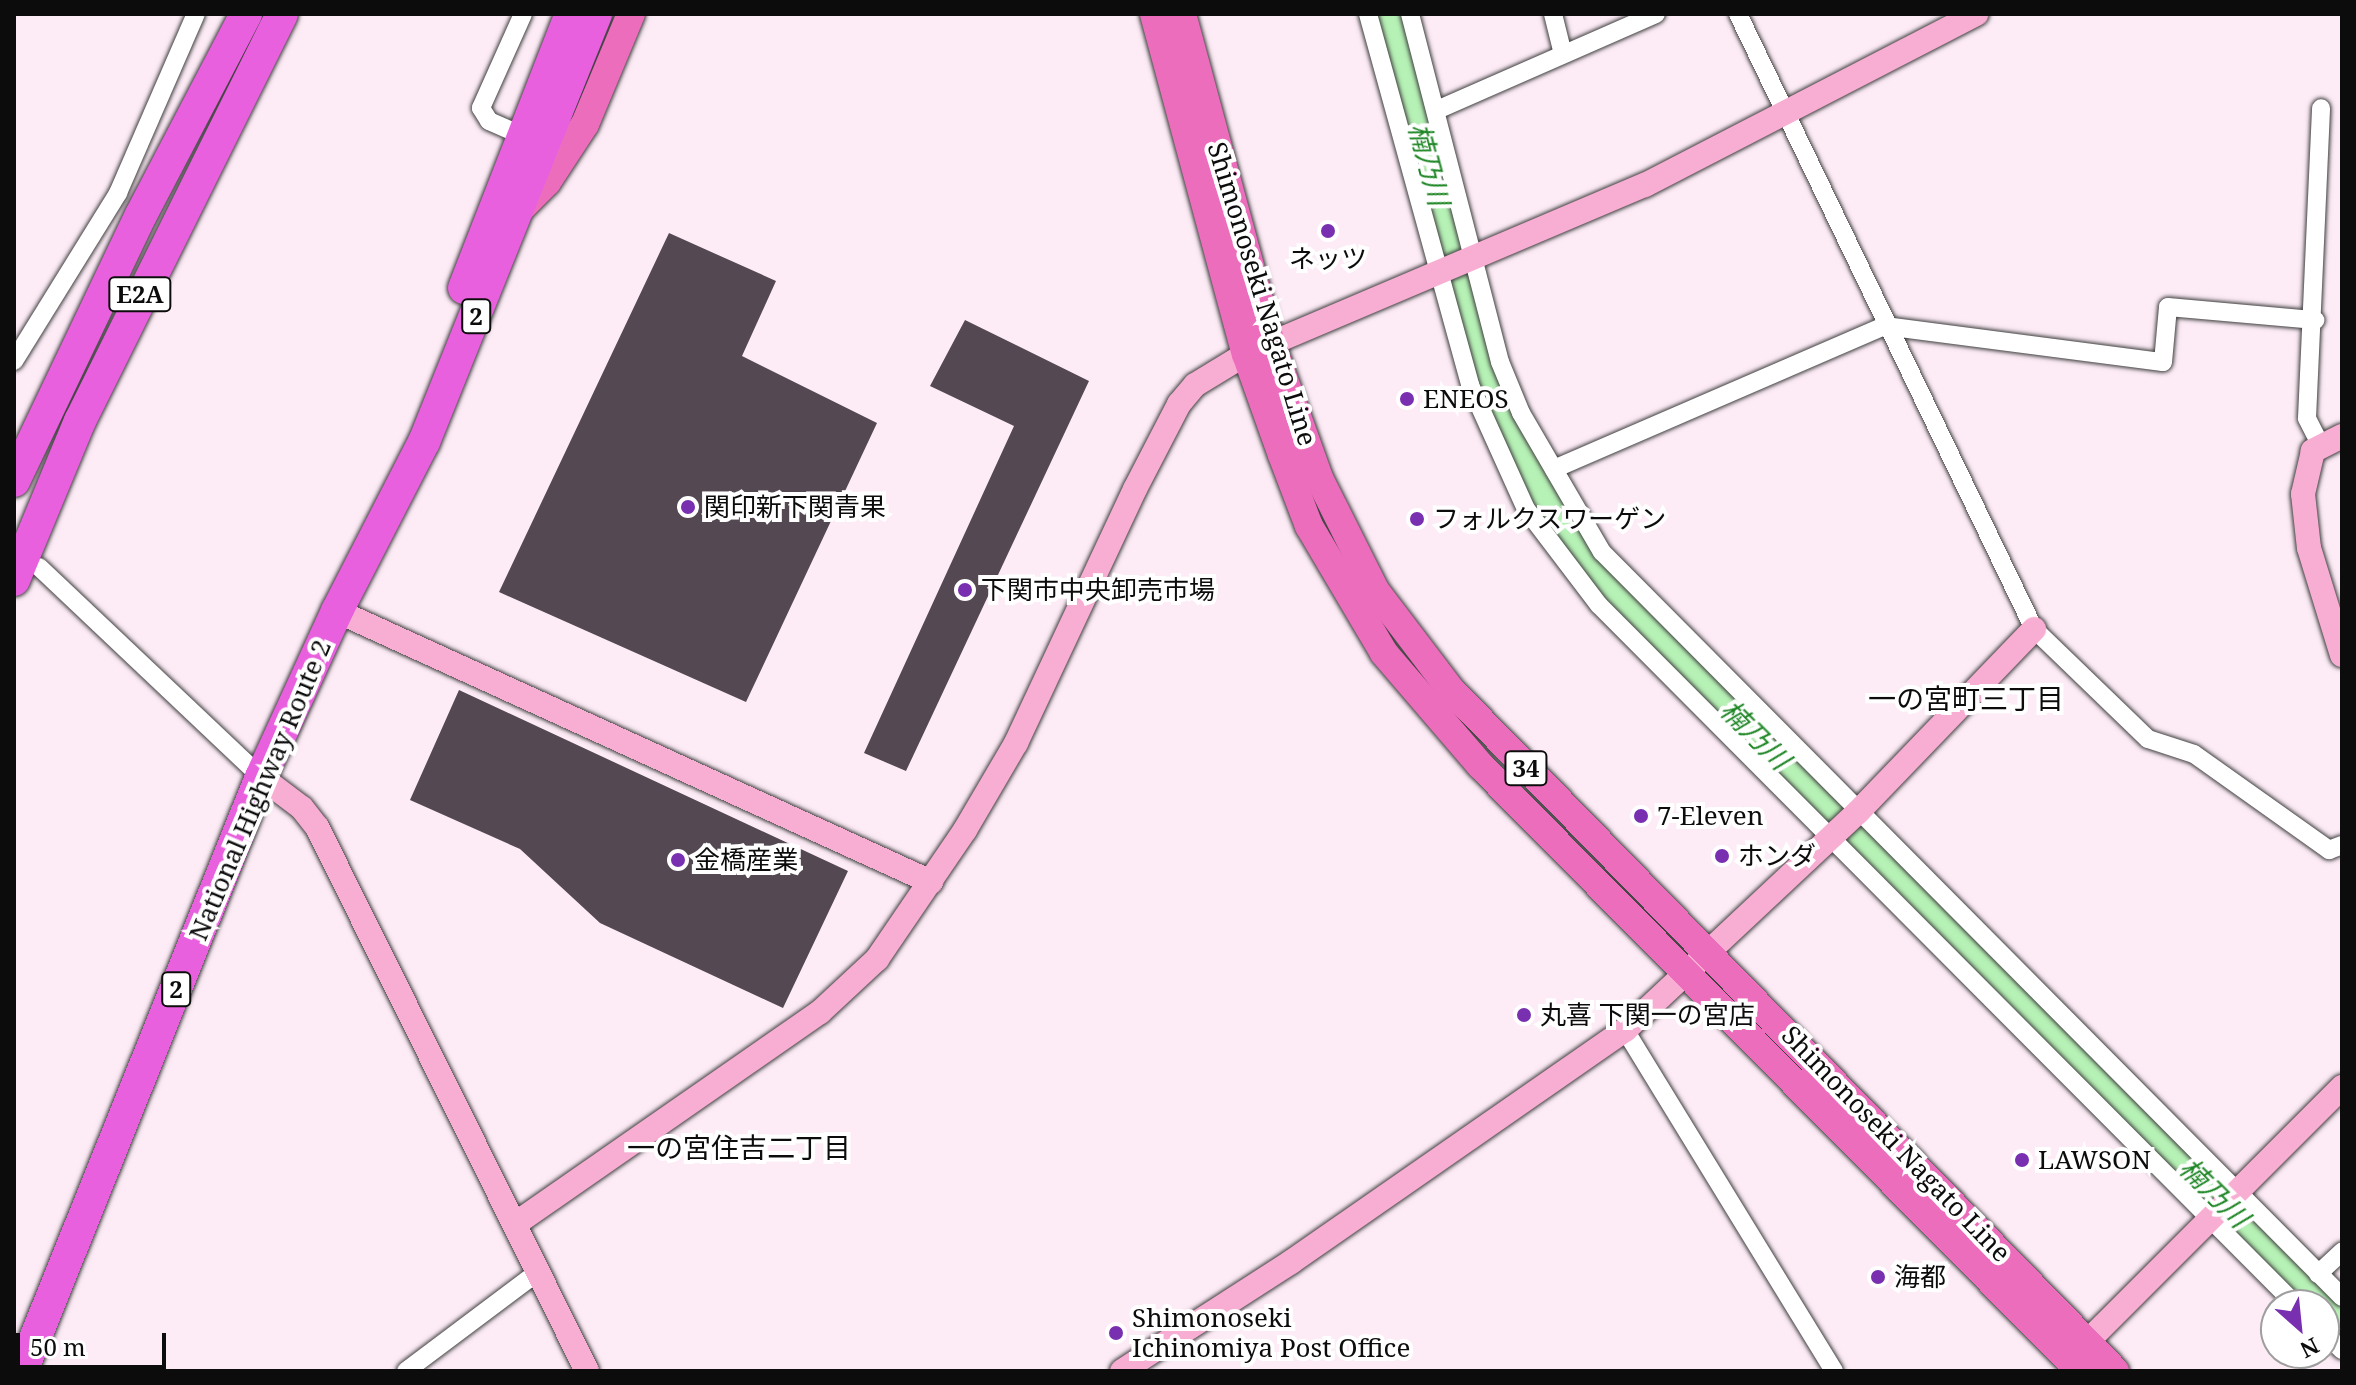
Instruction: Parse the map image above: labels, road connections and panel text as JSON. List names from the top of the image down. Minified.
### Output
{"streets":{"highway":["E2A","2","National Highway Route 2"],"main road":["Shimonoseki Nagato Line","34"]},"districts":["一の宮町三丁目","一の宮住吉二丁目"],"water":["楠乃川"],"places":["ネッツ","ENEOS","関印新下関青果","フォルクスワーゲン","下関市中央卸売市場","7-Eleven","ホンダ","金橋産業","丸喜 下関一の宮店","LAWSON","海都","Shimonoseki Ichinomiya Post Office"],"scale_bar":"50 m","north":"bottom right"}
